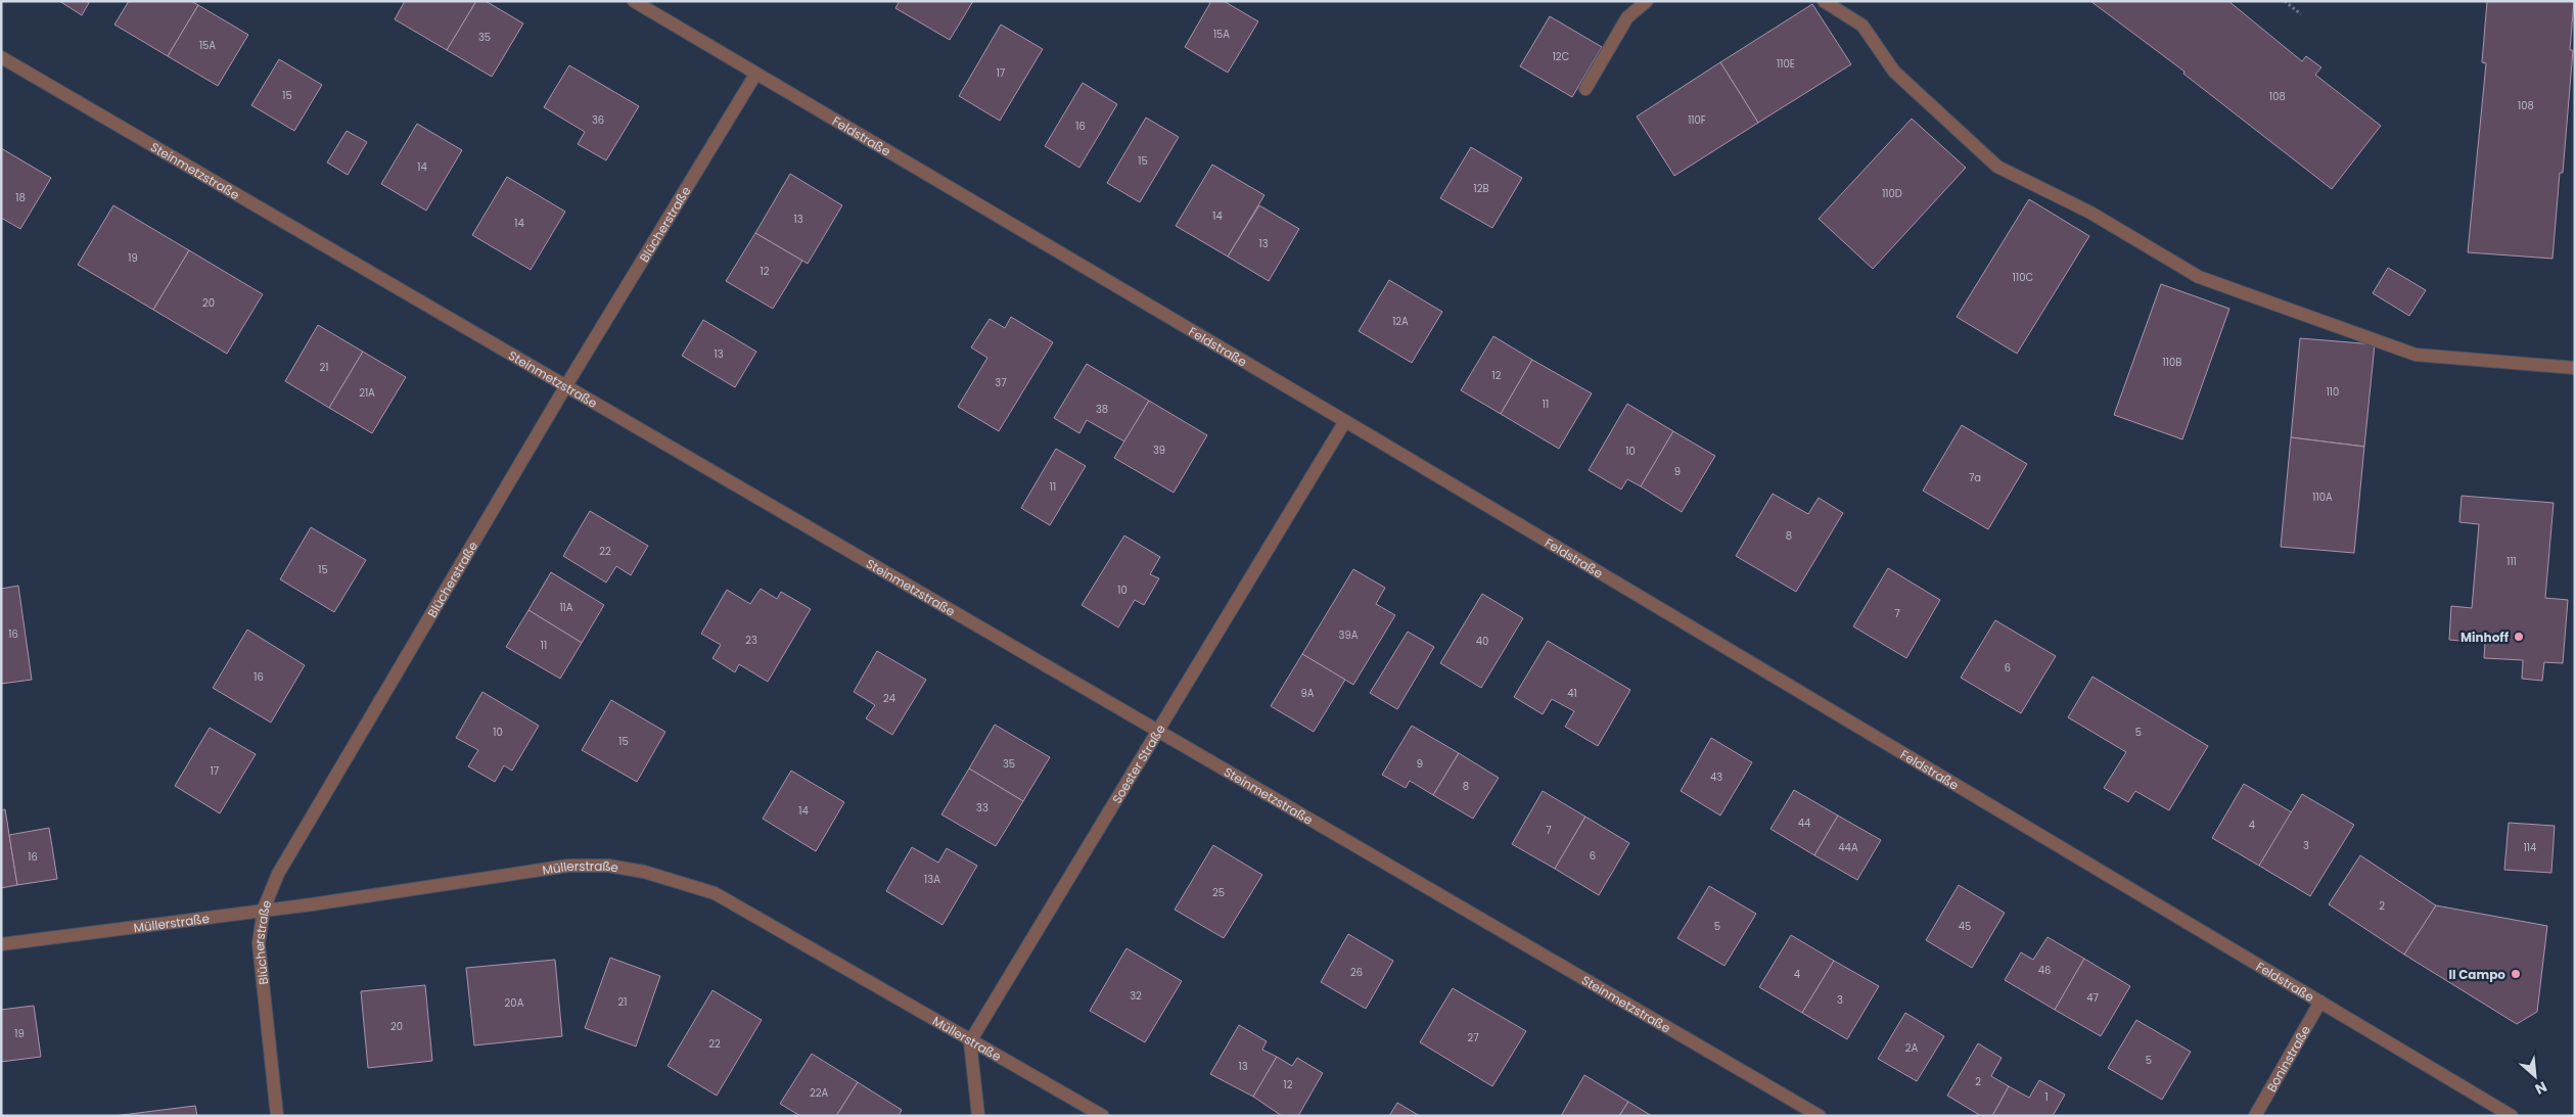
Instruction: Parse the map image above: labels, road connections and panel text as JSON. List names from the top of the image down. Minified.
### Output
{"streets":{"street":["Feldstraße","Steinmetzstraße","Blücherstraße","Soester Straße","Müllerstraße","Boninstraße"]},"crossings":[["Feldstraße","Blücherstraße"],["Feldstraße","Soester Straße"],["Feldstraße","Boninstraße"],["Steinmetzstraße","Blücherstraße"],["Steinmetzstraße","Soester Straße"],["Blücherstraße","Müllerstraße"],["Soester Straße","Müllerstraße"]],"places":["Minhoff","Il Campo"],"house_numbers":["15A","35","15A","12C","110E","17","15","108","108","36","110F","16","15","14","12B","110D","18","14","13","14","13","19","12","110C","20","12A","13","110B","21","12","37","110","21A","11","38","39","10","9","7a","11","110A","8","22","111","15","10","11A","7","16","39A","23","40","11","6","16","9A","41","24","10","5","15","35","9","17","43","8","33","14","44","4","7","3","44A","114","6","16","13A","25","2","5","45","46","26","4","32","47","3","21","20A","20","19","27","22","2A","5","13","2","12","22A","1"],"north":"bottom right"}
